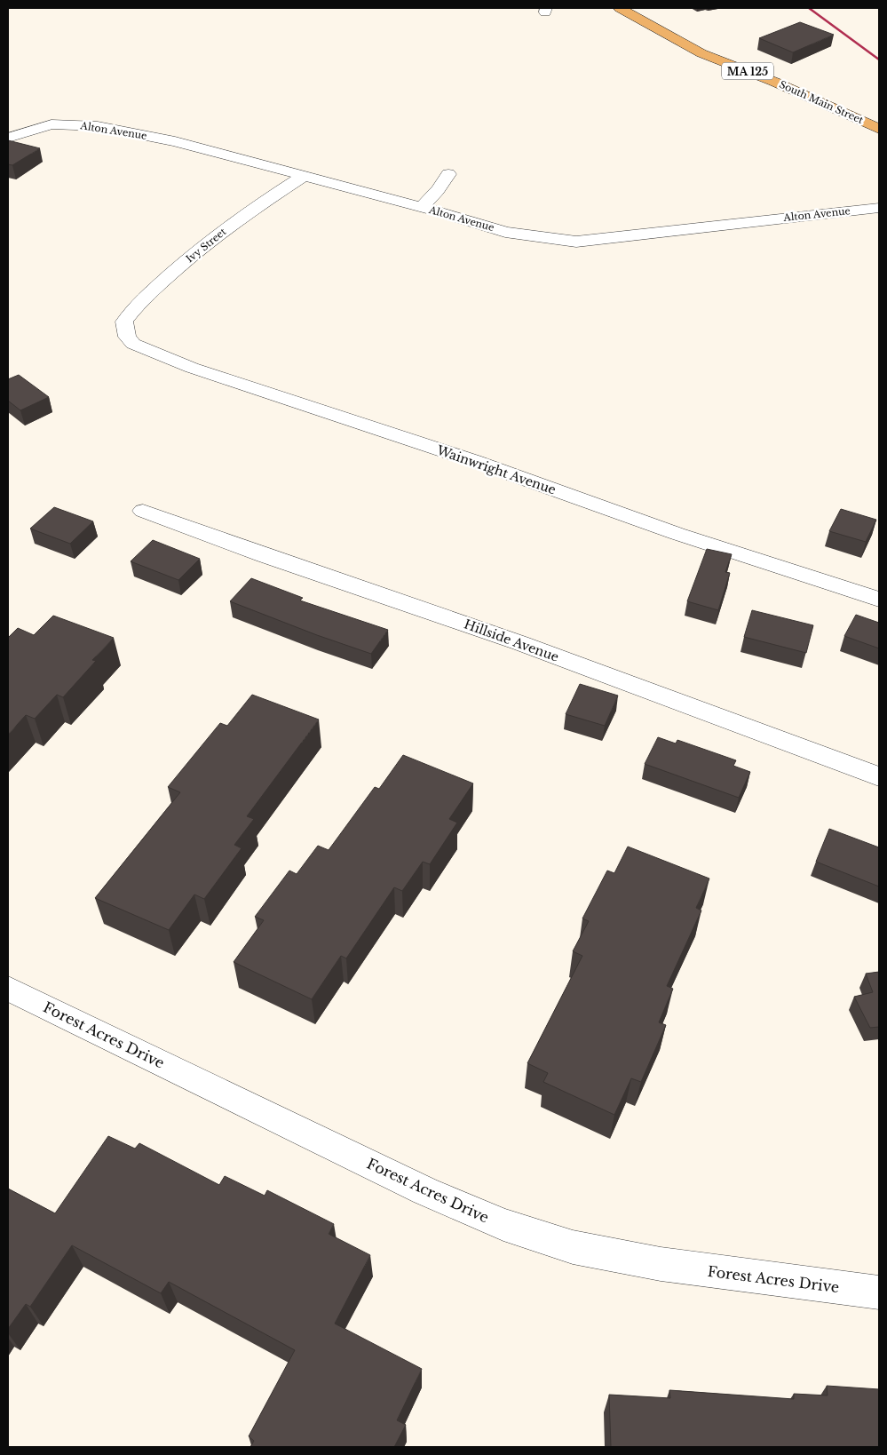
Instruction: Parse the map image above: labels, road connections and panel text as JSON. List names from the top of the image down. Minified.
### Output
{"streets":{"main road":["MA 125","South Main Street"],"street":["Alton Avenue","Ivy Street","Wainwright Avenue","Hillside Avenue","Forest Acres Drive"]},"crossings":[["Alton Avenue","Ivy Street"],["Ivy Street","Wainwright Avenue"]]}
